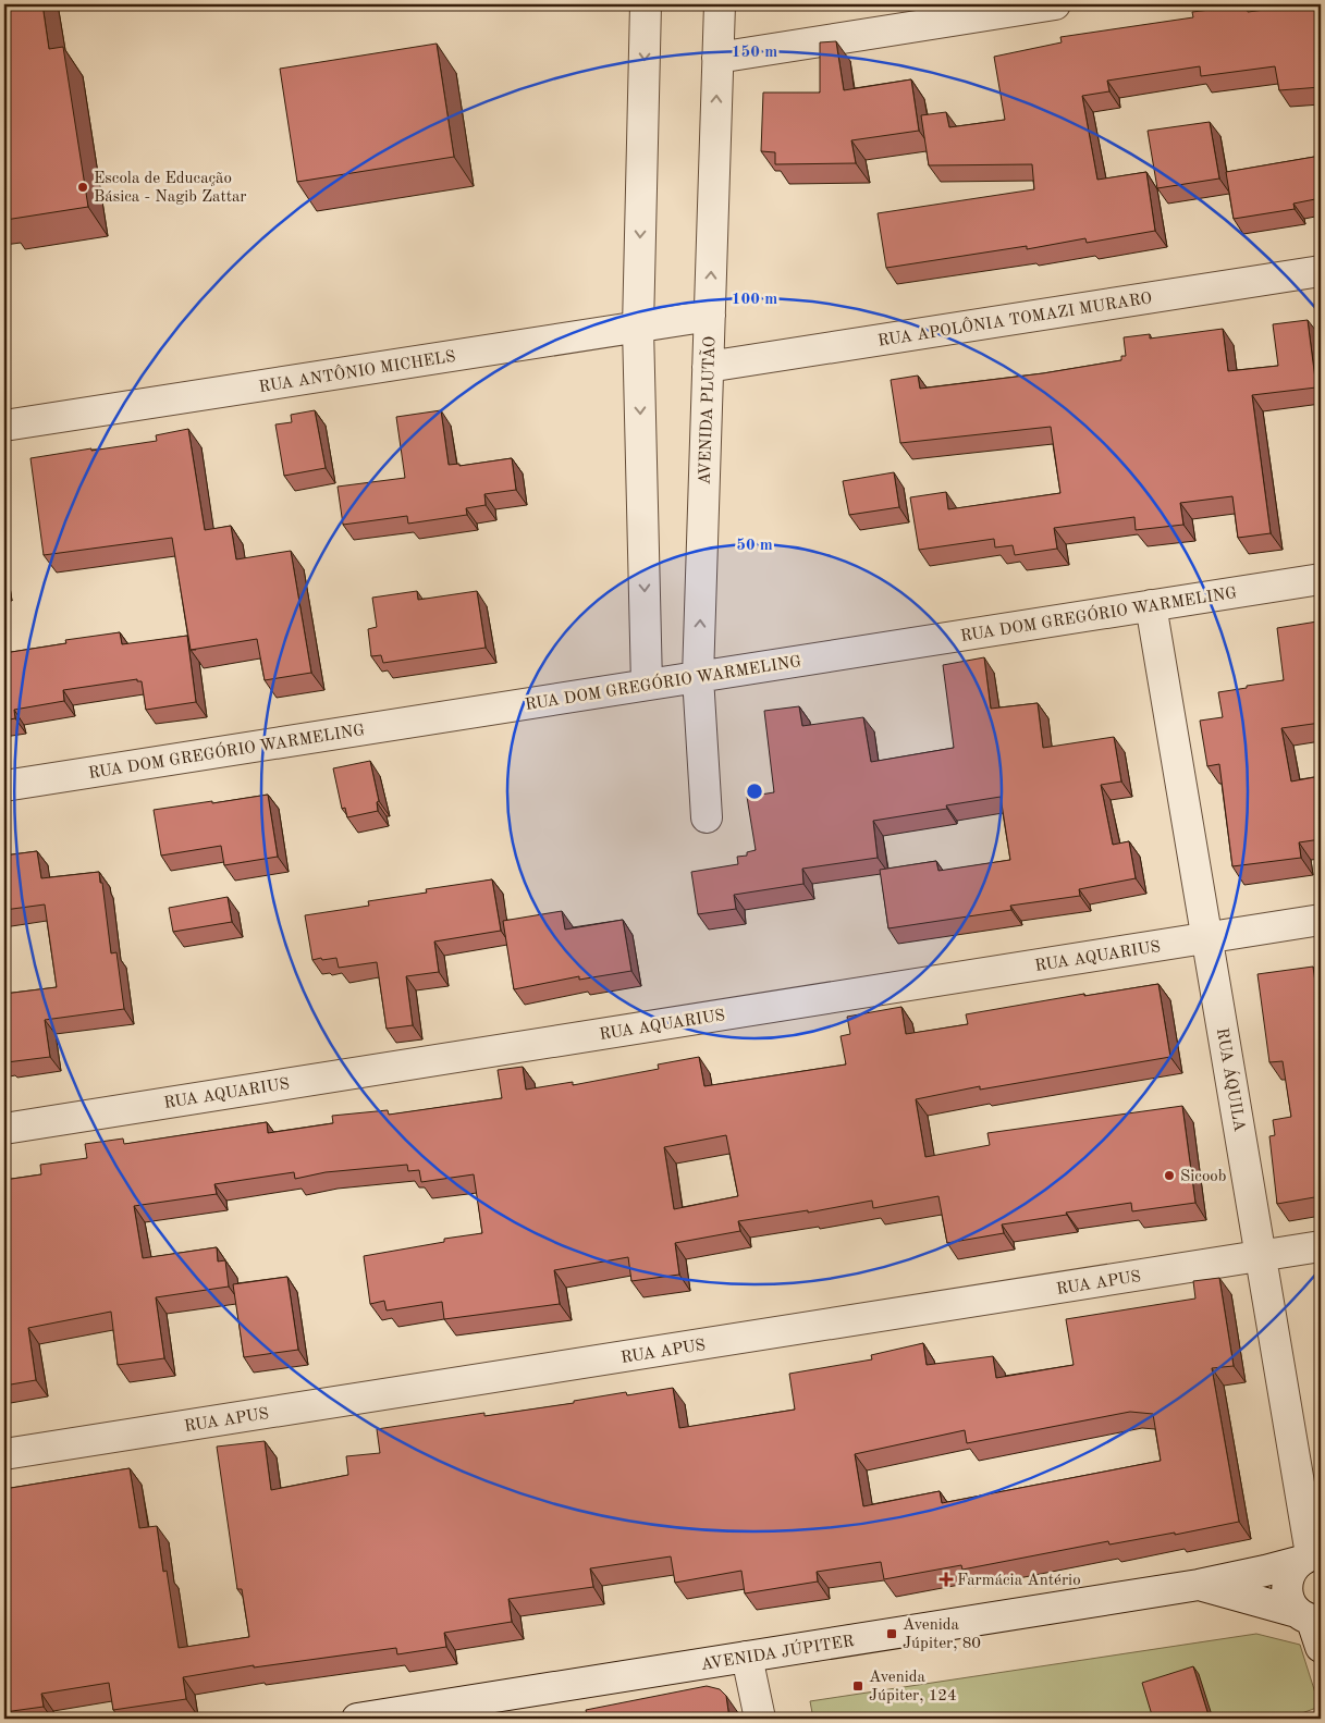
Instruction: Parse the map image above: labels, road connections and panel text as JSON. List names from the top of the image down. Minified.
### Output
{"streets":{"street":["RUA APOLÔNIA TOMAZI MURARO","RUA ANTÔNIO MICHELS","AVENIDA PLUTÃO","RUA DOM GREGÓRIO WARMELING","RUA AQUARIUS","RUA ÁQUILA","RUA APUS","AVENIDA JÚPITER"]},"crossings":[["RUA APOLÔNIA TOMAZI MURARO","AVENIDA PLUTÃO"],["RUA ANTÔNIO MICHELS","AVENIDA PLUTÃO"],["AVENIDA PLUTÃO","RUA DOM GREGÓRIO WARMELING"],["RUA DOM GREGÓRIO WARMELING","RUA ÁQUILA"],["RUA AQUARIUS","RUA ÁQUILA"],["RUA ÁQUILA","RUA APUS"],["RUA ÁQUILA","AVENIDA JÚPITER"]],"places":{"other":["Escola de Educação Básica - Nagib Zattar","Sicoob"],"health":["Farmácia Antério"],"transit":["Avenida Júpiter, 80","Avenida Júpiter, 124"]},"rings":["150 m","100 m","50 m"]}
